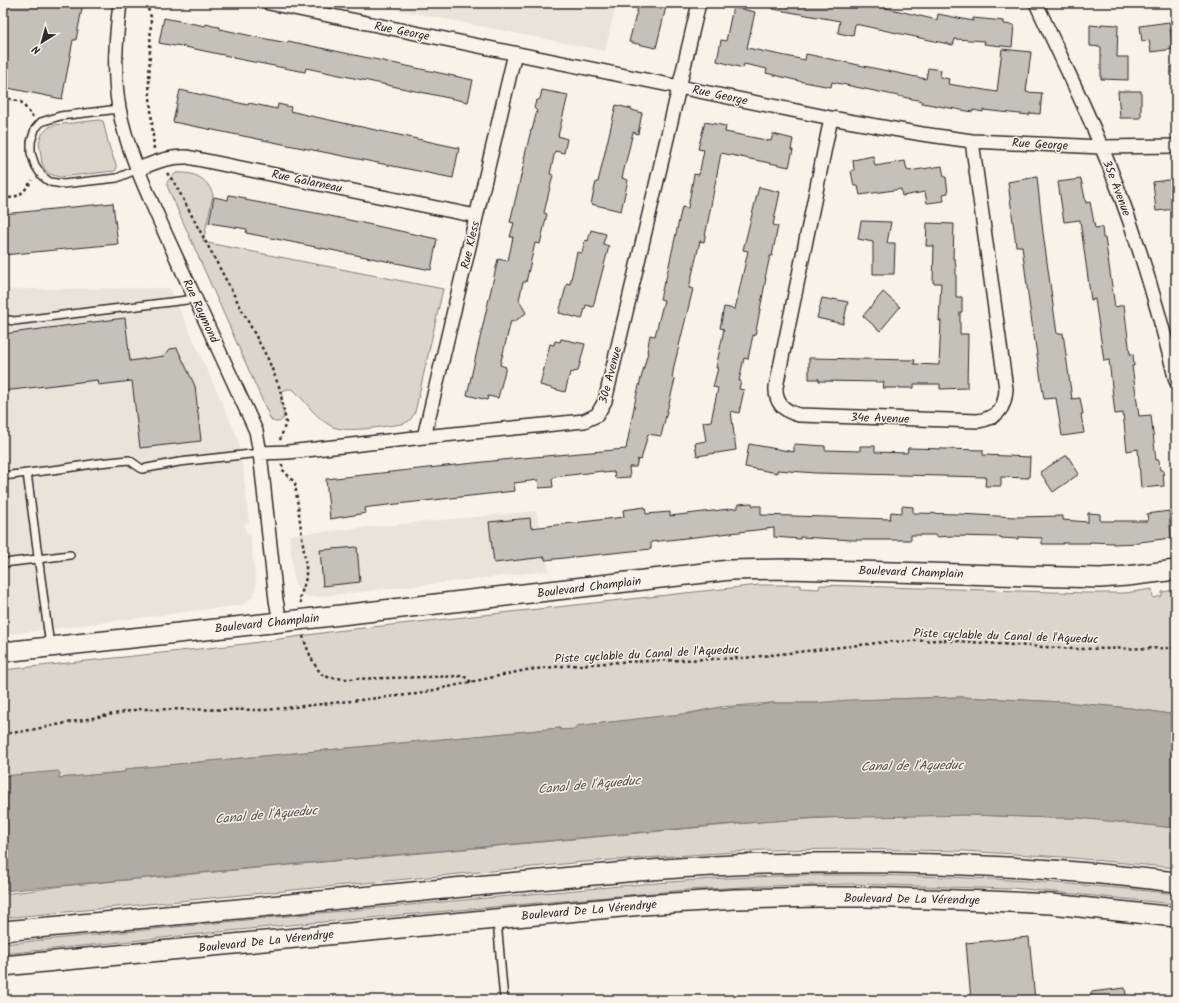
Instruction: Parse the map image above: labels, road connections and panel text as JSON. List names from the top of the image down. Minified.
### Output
{"streets":{"main road":["Boulevard Champlain","Boulevard De La Vérendrye"],"street":["Rue George","Rue Galarneau","35e Avenue","Rue Kless","Rue Raymond","30e Avenue","34e Avenue"],"path":["Piste cyclable du Canal de l'Aqueduc"]},"crossings":[["Rue George","35e Avenue"],["Rue George","Rue Kless"],["Rue George","30e Avenue"],["Rue George","34e Avenue"],["Rue Galarneau","Rue Kless"],["Rue Galarneau","Rue Raymond"],["Rue Kless","30e Avenue"],["Rue Raymond","30e Avenue"],["Rue Raymond","Boulevard Champlain"]],"water":["Canal de l'Aqueduc"],"north":"bottom left"}
